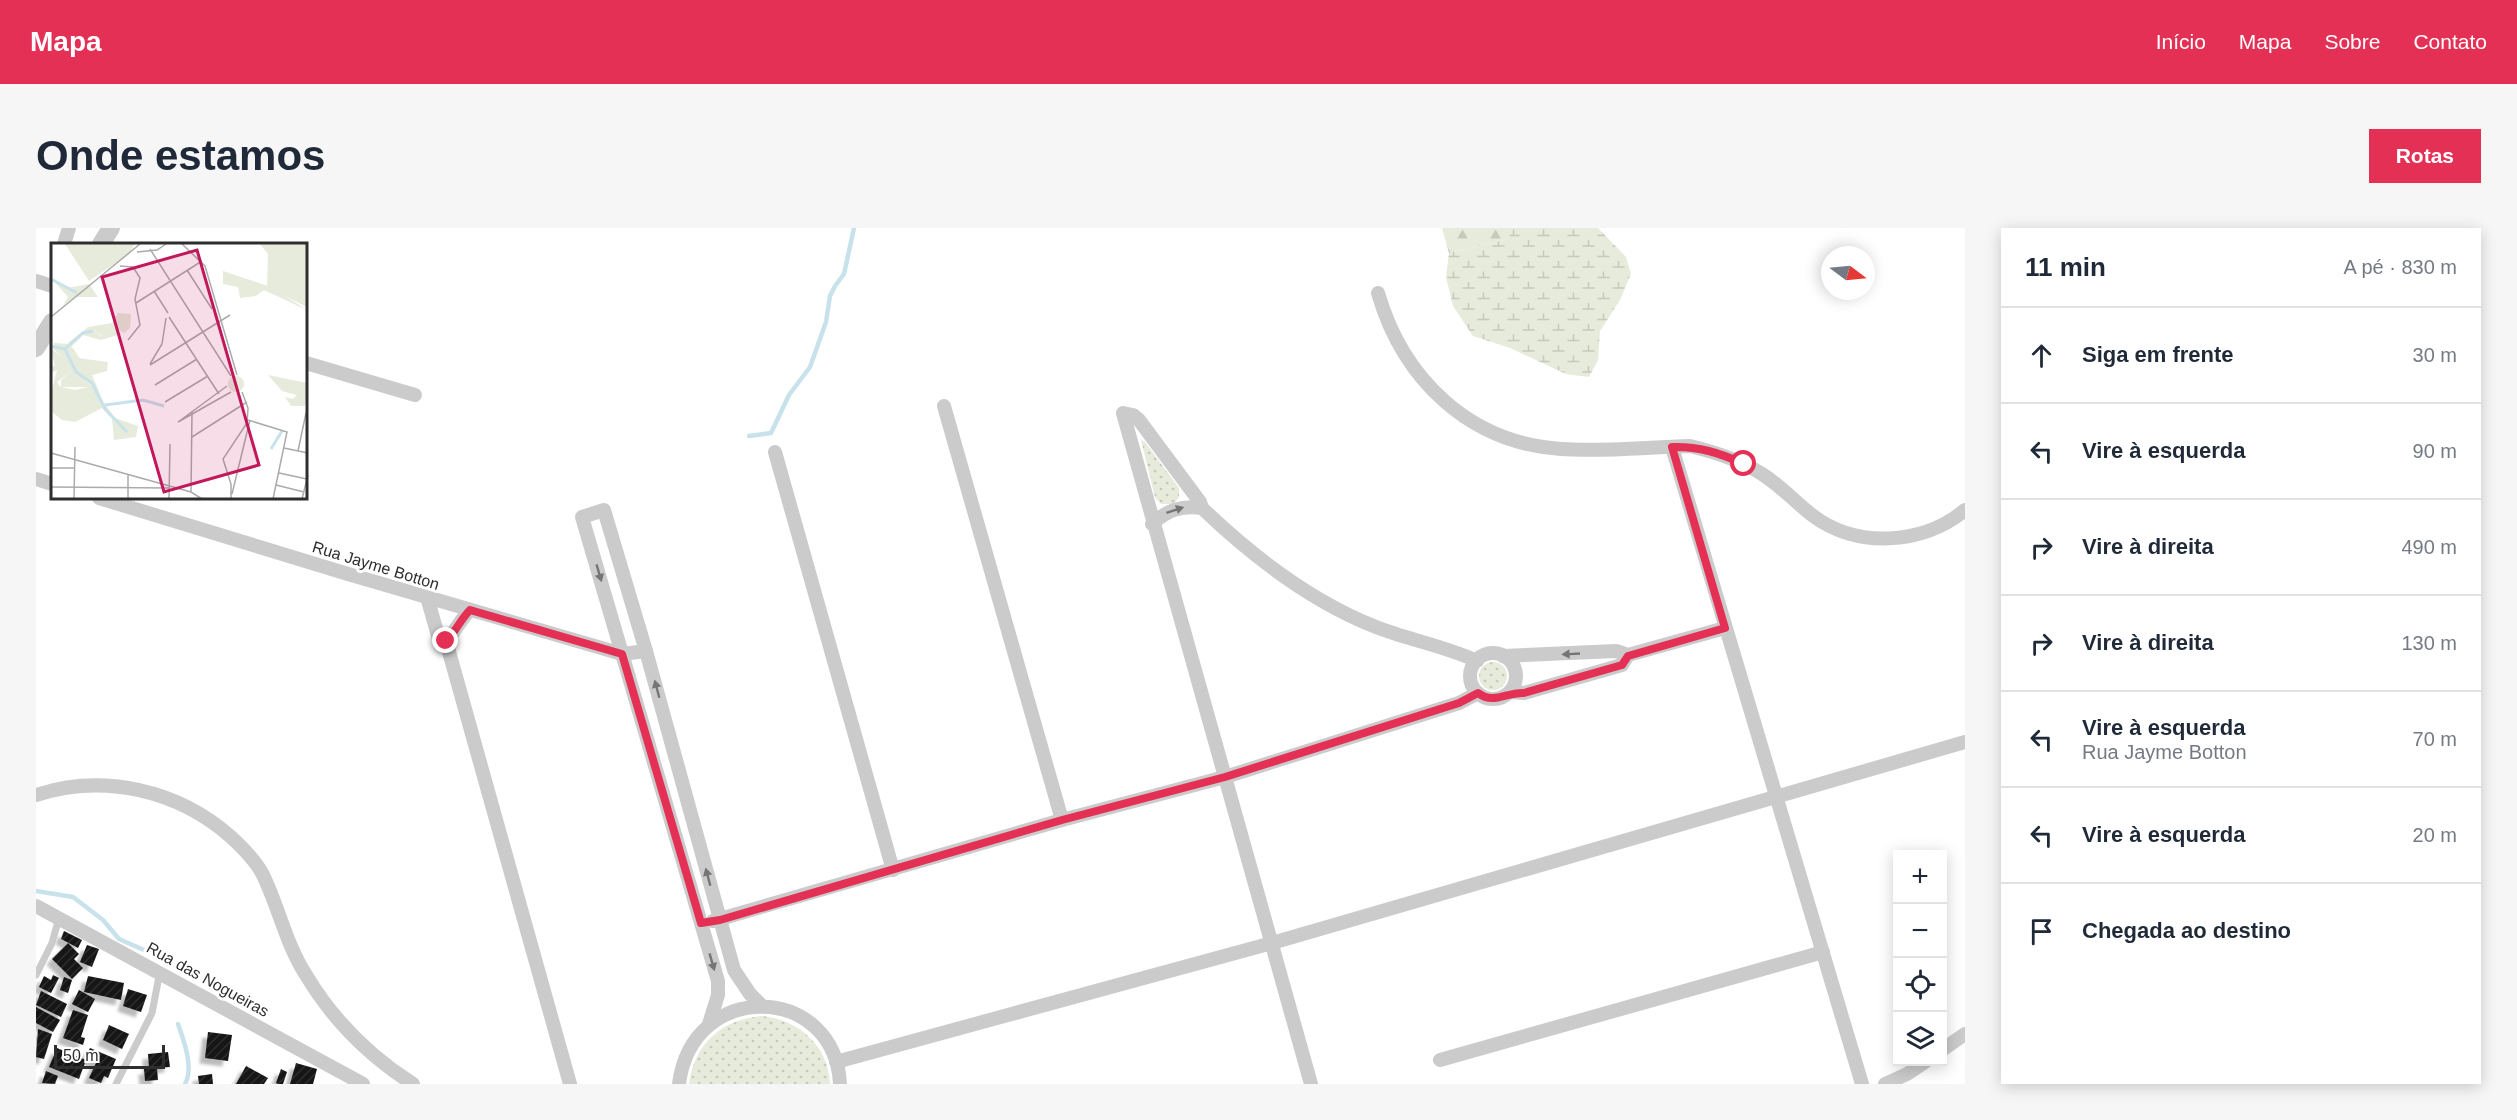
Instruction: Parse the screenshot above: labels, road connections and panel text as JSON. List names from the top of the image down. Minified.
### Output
{"streets":{"street":["Rua Jayme Botton","Rua das Nogueiras"]},"scale_bar":"50 m","north":"right","page":{"header":"Mapa","nav":["Início","Mapa","Sobre","Contato"],"buttons":"Rotas","title":"Onde estamos","heading":["11 min","A pé · 830 m"],"list":[["Siga em frente","30 m"],["Vire à esquerda","90 m"],["Vire à direita","490 m"],["Vire à direita","130 m"],["Vire à esquerda","Rua Jayme Botton","70 m"],["Vire à esquerda","20 m"],"Chegada ao destino"],"map_buttons":["+","−"],"scale":"50 m"}}
